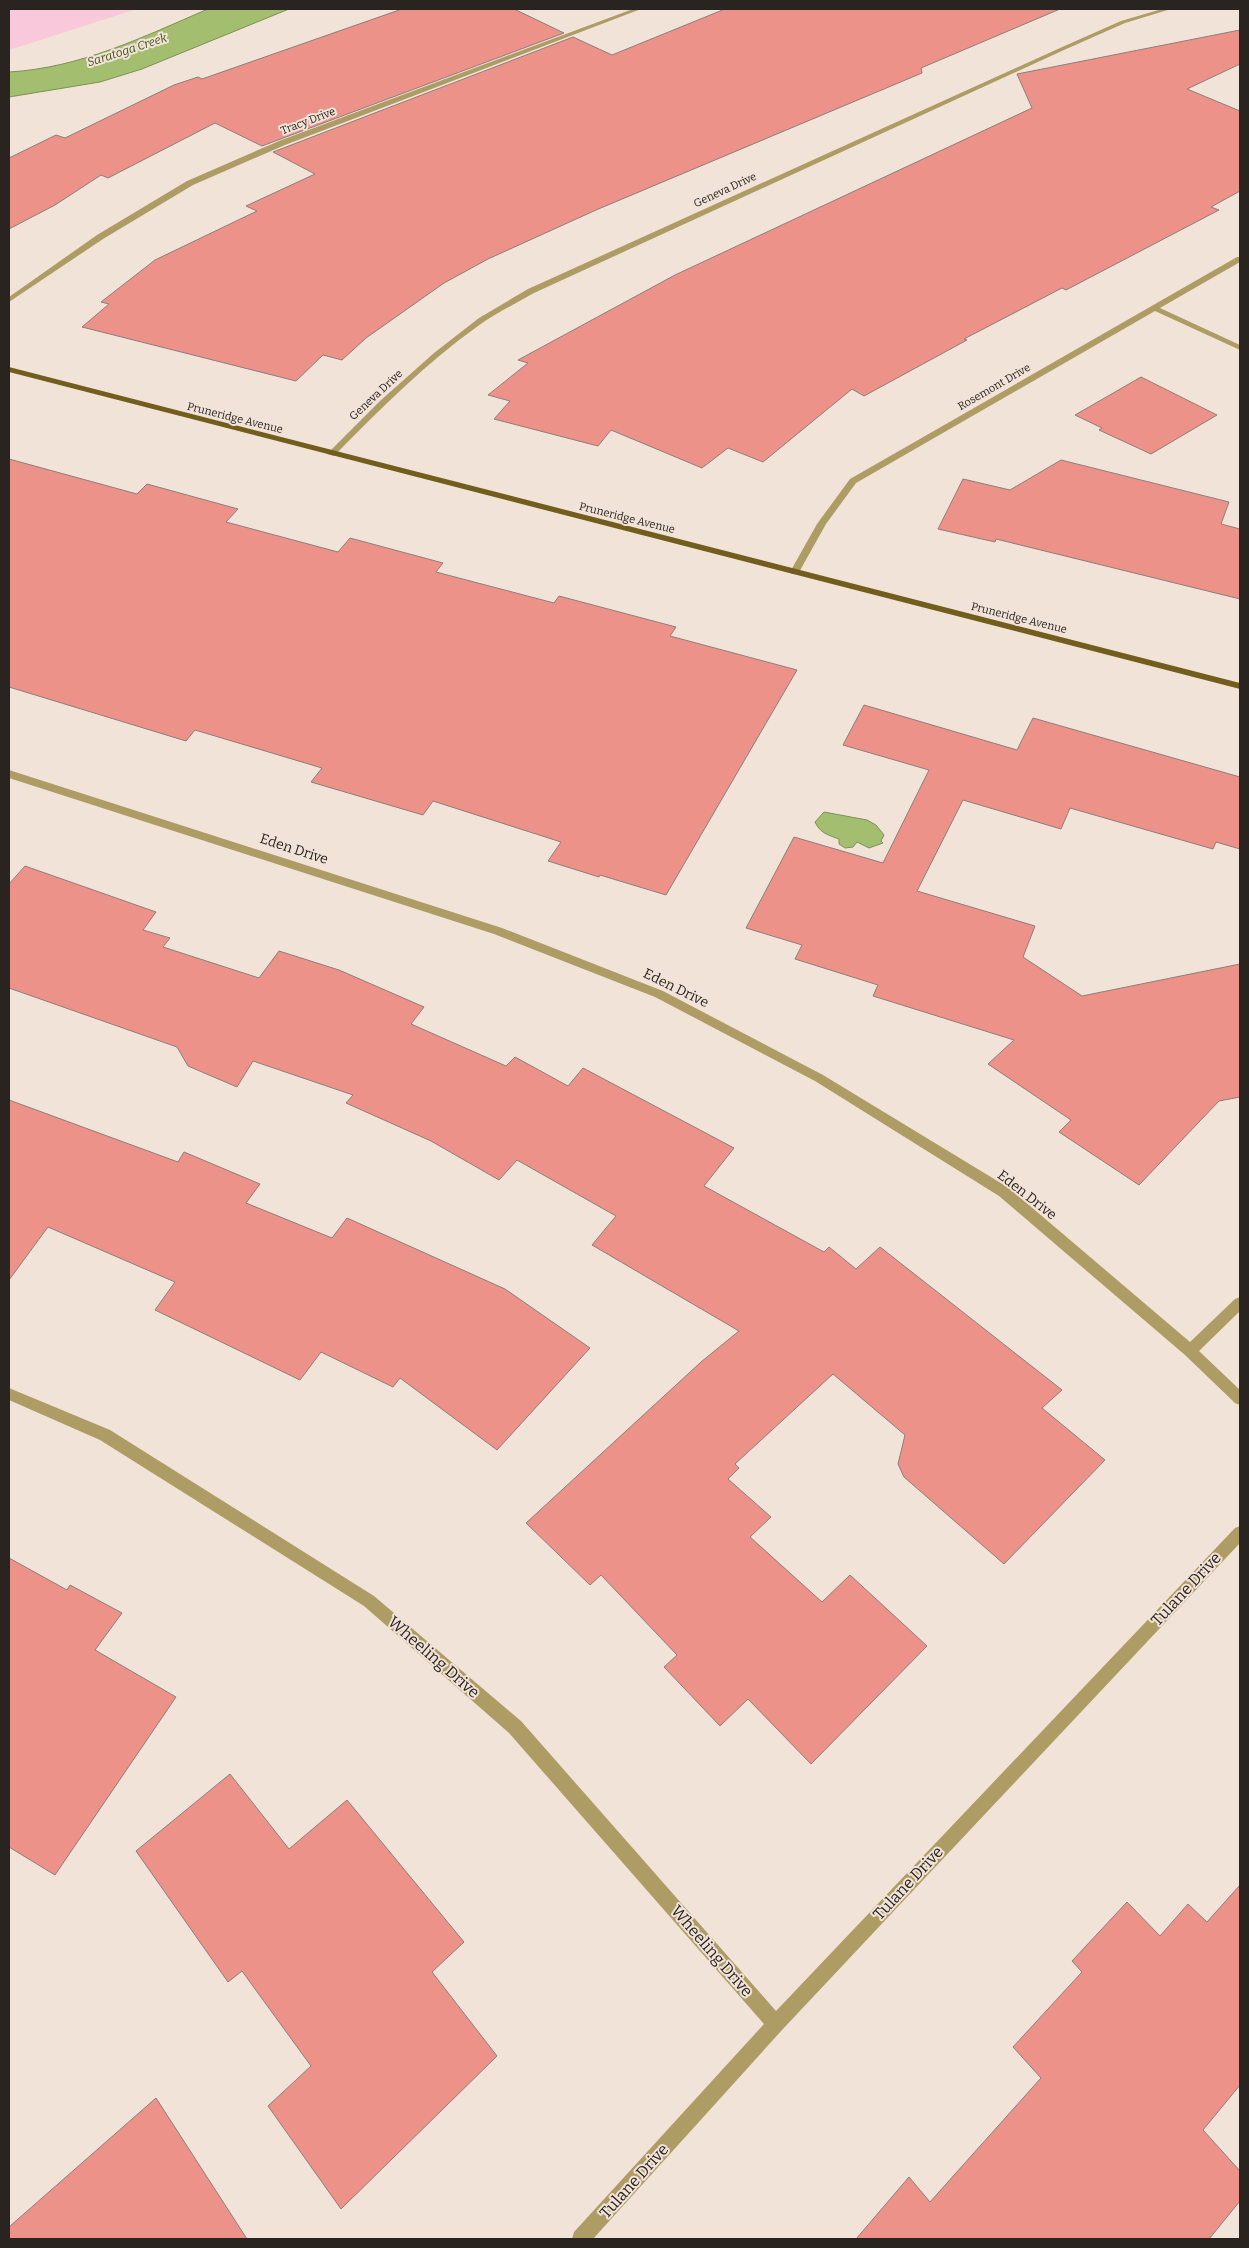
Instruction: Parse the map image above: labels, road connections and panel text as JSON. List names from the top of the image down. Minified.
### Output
{"streets":{"main road":["Pruneridge Avenue"],"street":["Tracy Drive","Geneva Drive","Rosemont Drive","Eden Drive","Tulane Drive","Wheeling Drive"]},"crossings":[["Geneva Drive","Pruneridge Avenue"],["Rosemont Drive","Pruneridge Avenue"],["Tulane Drive","Wheeling Drive"]],"water":["Saratoga Creek"]}
